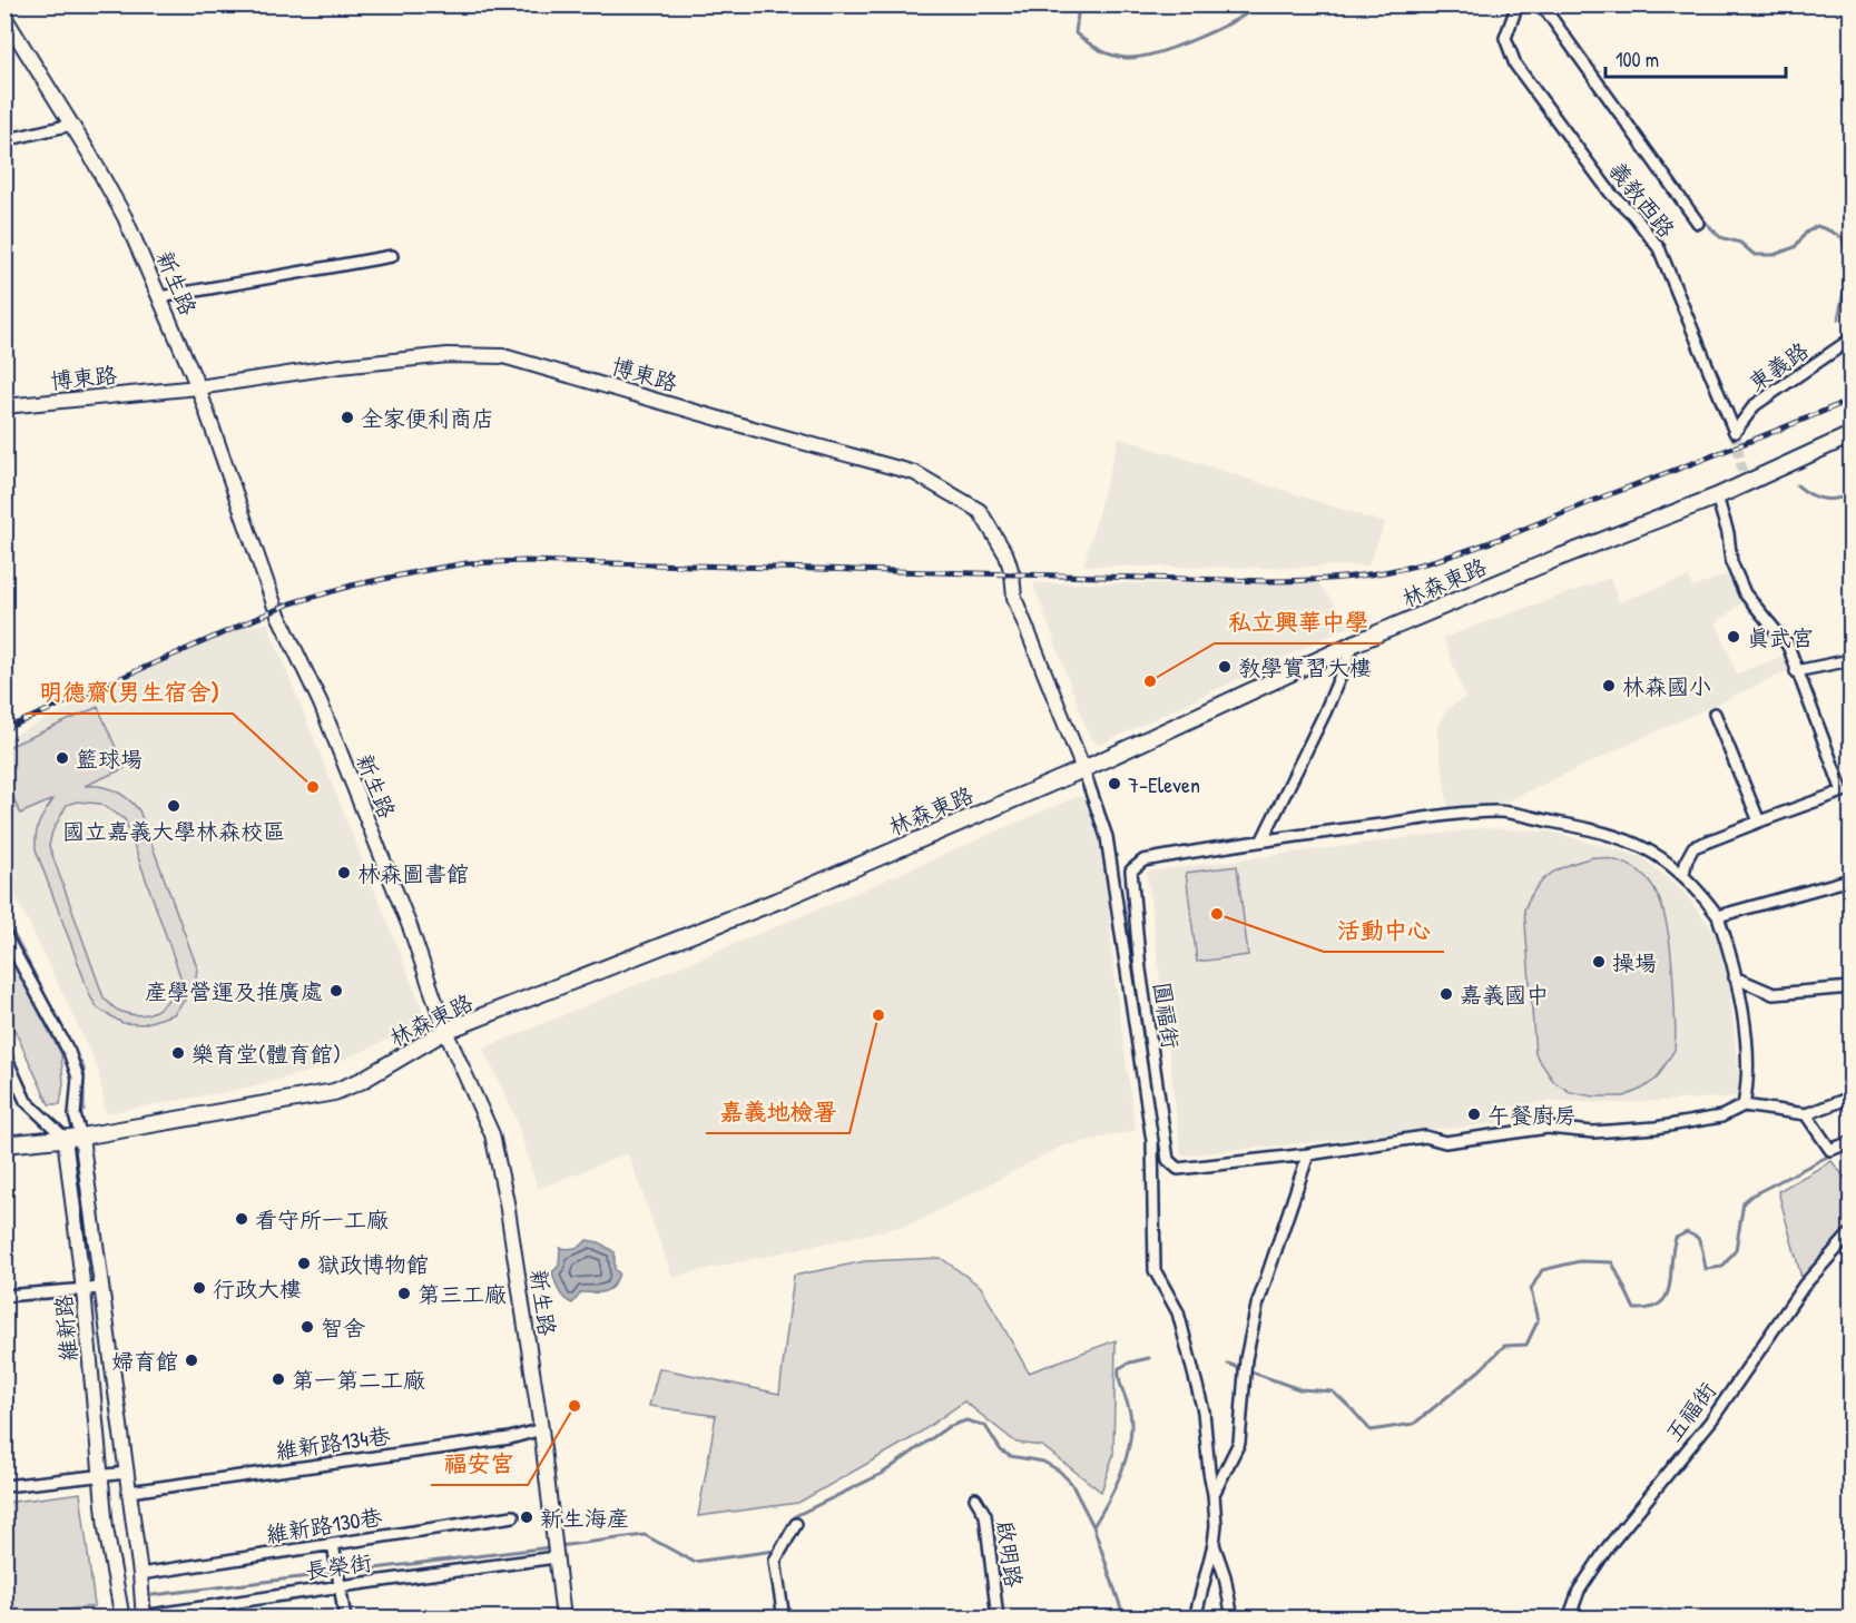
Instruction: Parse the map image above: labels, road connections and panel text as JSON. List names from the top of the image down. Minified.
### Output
{"streets":{"main road":["林森東路"],"street":["義教西路","新生路","東義路","博東路","圓福街","維新路","五福街","維新路134巷","維新路130巷","啟明路","長榮街"]},"crossings":[["義教西路","東義路"],["新生路","博東路"],["新生路","林森東路"],["新生路","維新路134巷"],["新生路","長榮街"],["博東路","林森東路"],["博東路","圓福街"],["林森東路","圓福街"],["林森東路","維新路"],["維新路","維新路134巷"],["維新路","維新路130巷"],["維新路","長榮街"]],"places":["全家便利商店","真武宮","教學實習大樓","私立興華中學","林森國小","籃球場","7-Eleven","明德齋(男生宿舍)","國立嘉義大學林森校區","林森圖書館","活動中心","操場","產學營運及推廣處","嘉義國中","嘉義地檢署","樂育堂(體育館)","午餐廚房","看守所一工廠","獄政博物館","行政大樓","第三工廠","智舍","婦育館","第一第二工廠","福安宮","新生海產"],"scale_bar":"100 m"}
